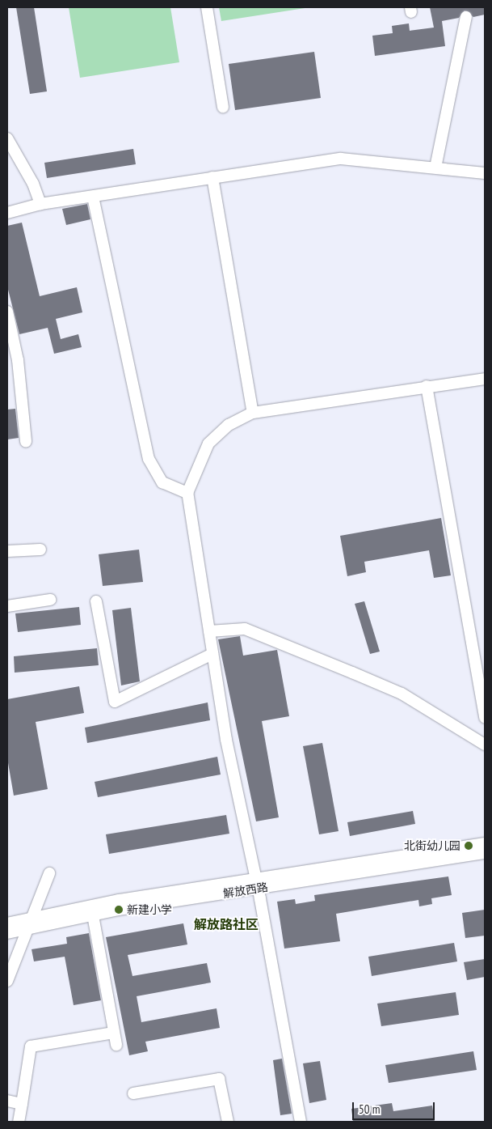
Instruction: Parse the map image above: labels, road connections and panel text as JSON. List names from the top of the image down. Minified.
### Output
{"streets":{"street":["解放西路"]},"districts":["解放路社区"],"places":["北街幼儿园","新建小学"],"scale_bar":"50 m"}
